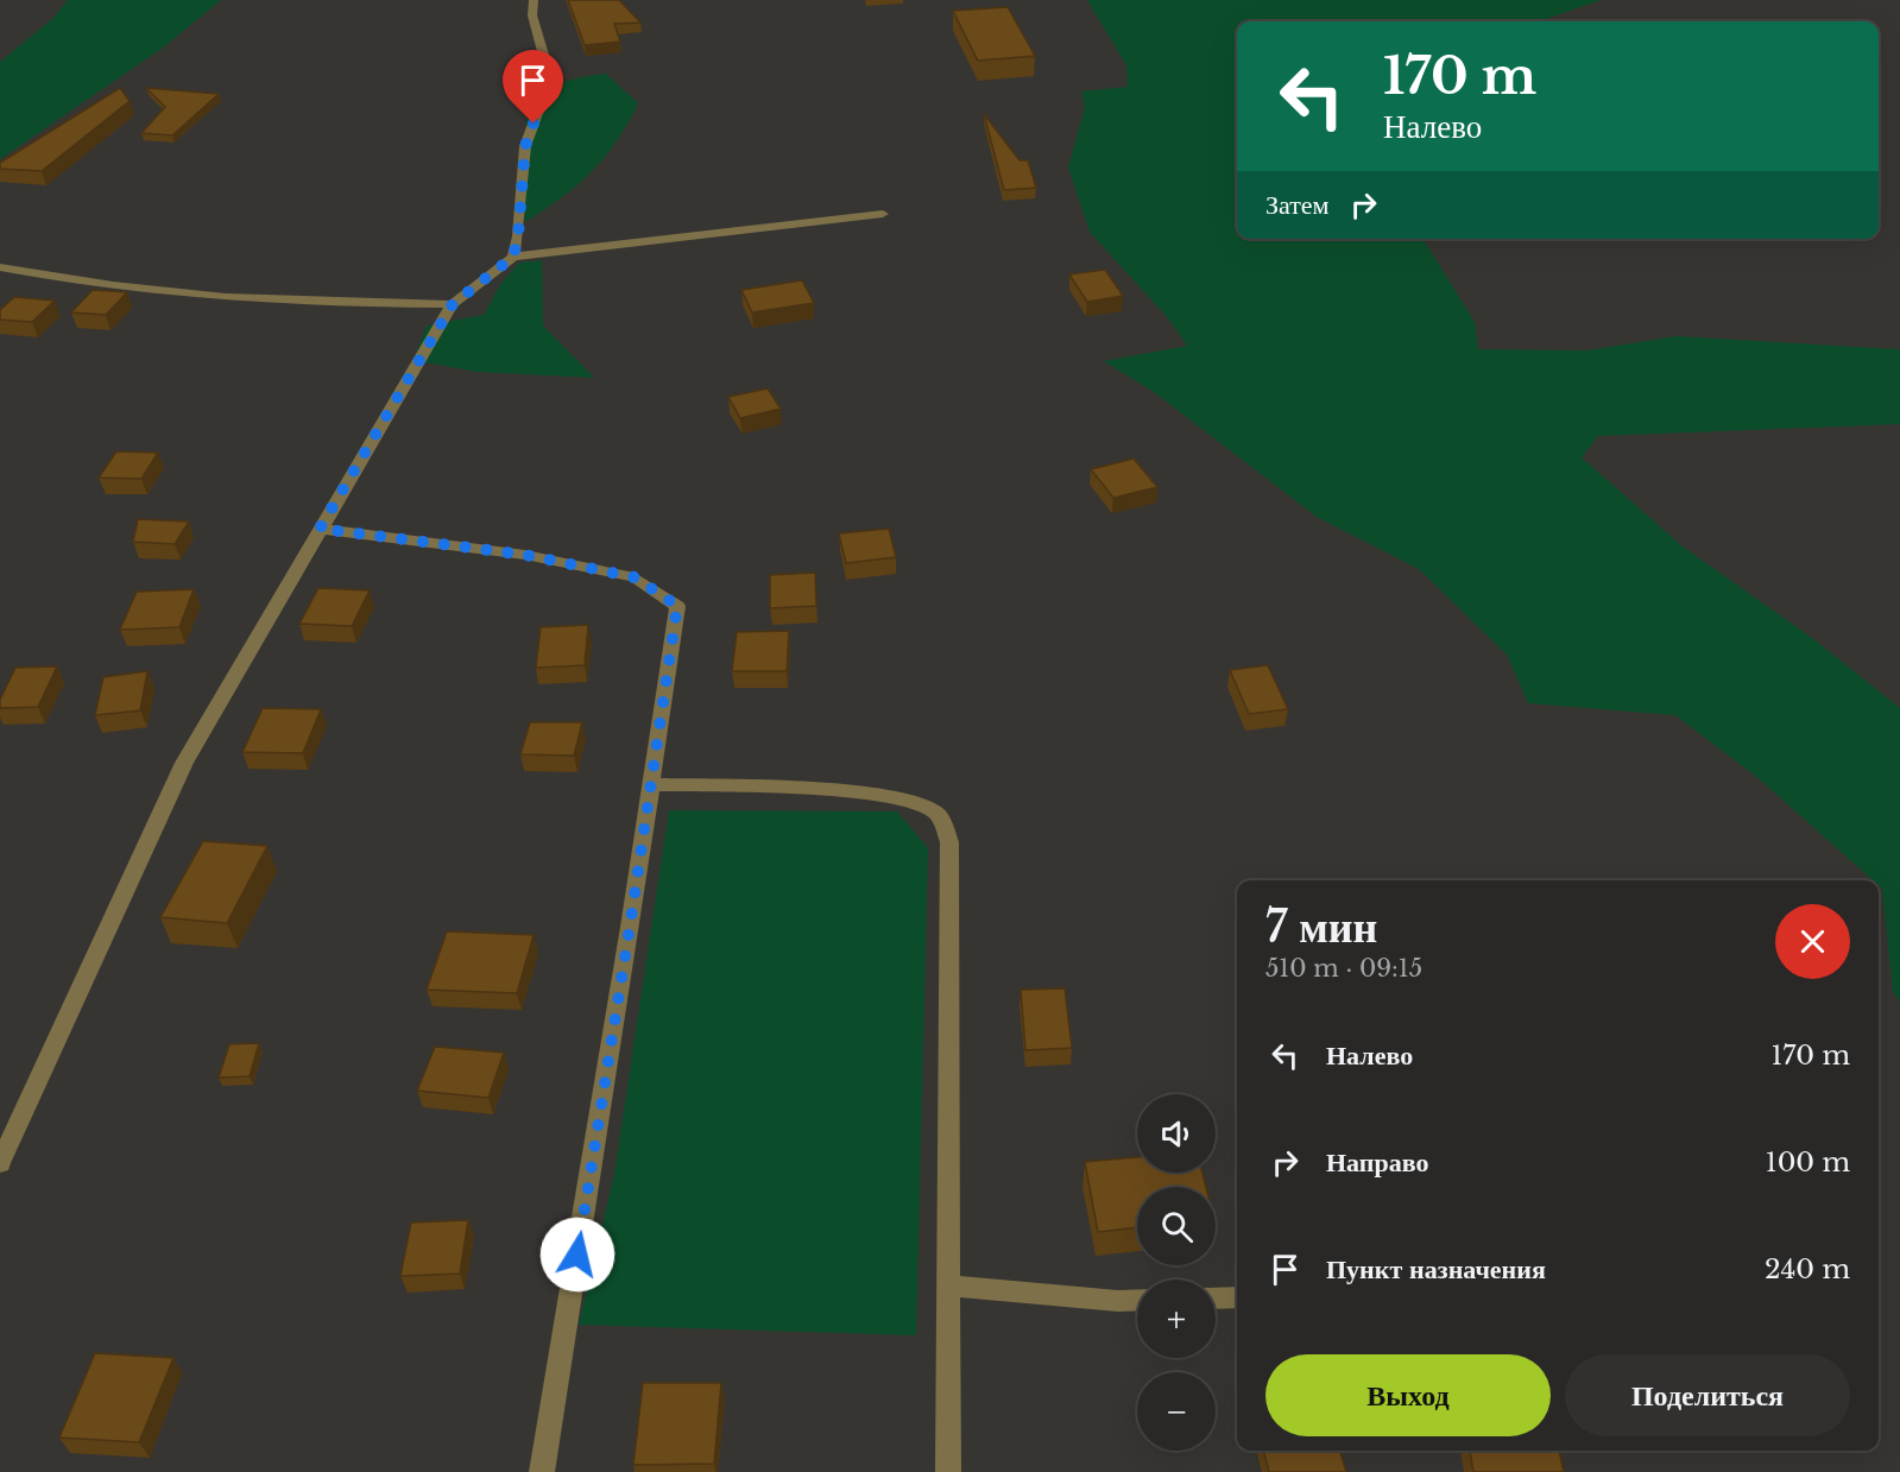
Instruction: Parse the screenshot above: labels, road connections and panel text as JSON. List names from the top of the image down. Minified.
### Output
{"page":{"turn":["170 m","Налево"],"then":"Затем","heading":["7 мин","510 m · 09:15"],"list":[{"name":"Налево","value":"170 m"},{"name":"Направо","value":"100 m"},{"name":"Пункт назначения","value":"240 m"}],"map_buttons":["+","−"],"buttons":["Выход","Поделиться"]}}
